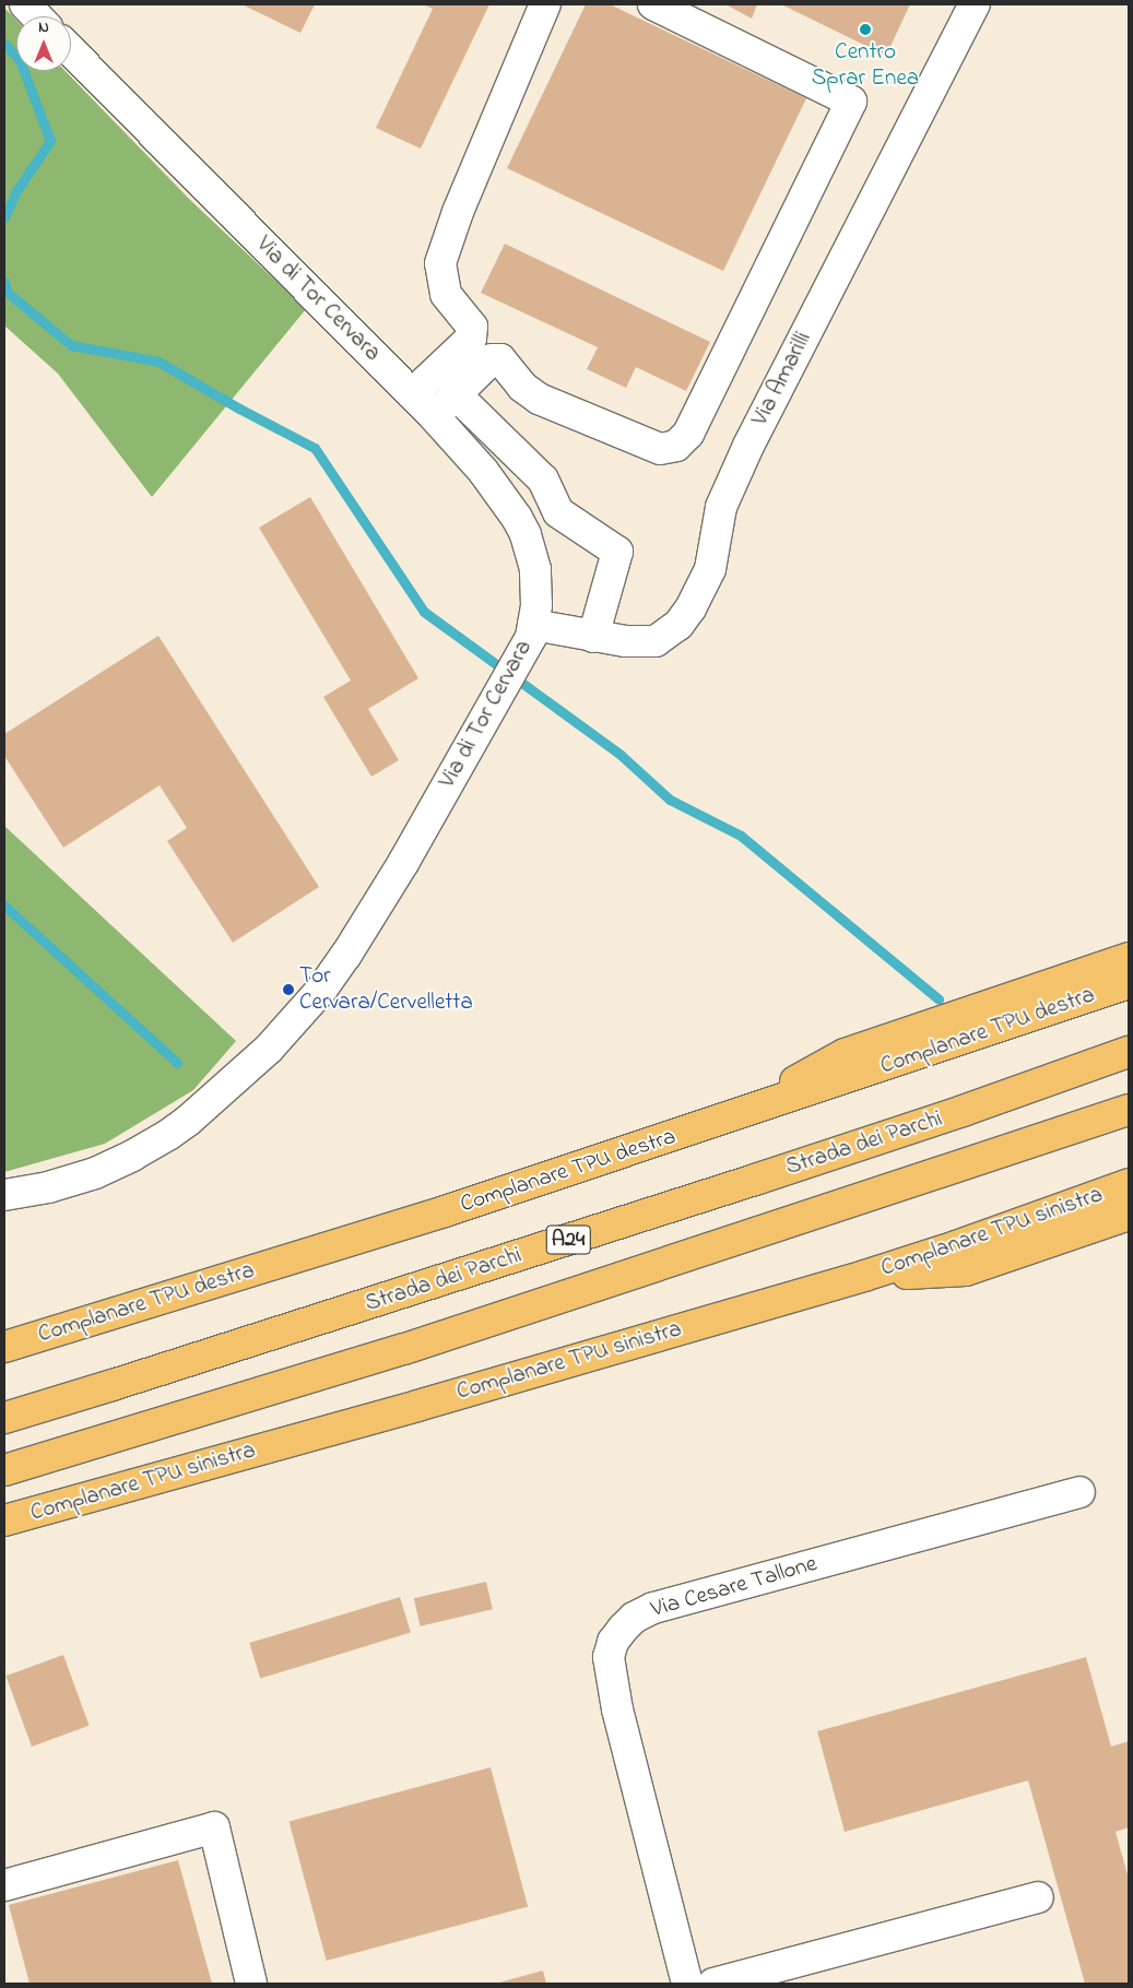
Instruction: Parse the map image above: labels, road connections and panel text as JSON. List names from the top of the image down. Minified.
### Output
{"streets":{"highway":["Complanare TPU destra","Strada dei Parchi","Complanare TPU sinistra","A24"],"street":["Via di Tor Cervara","Via Amarilli","Via Cesare Tallone"]},"crossings":[["Via di Tor Cervara","Via Amarilli"]],"places":["Centro Sprar Enea","Tor Cervara/Cervelletta"],"north":"top"}
